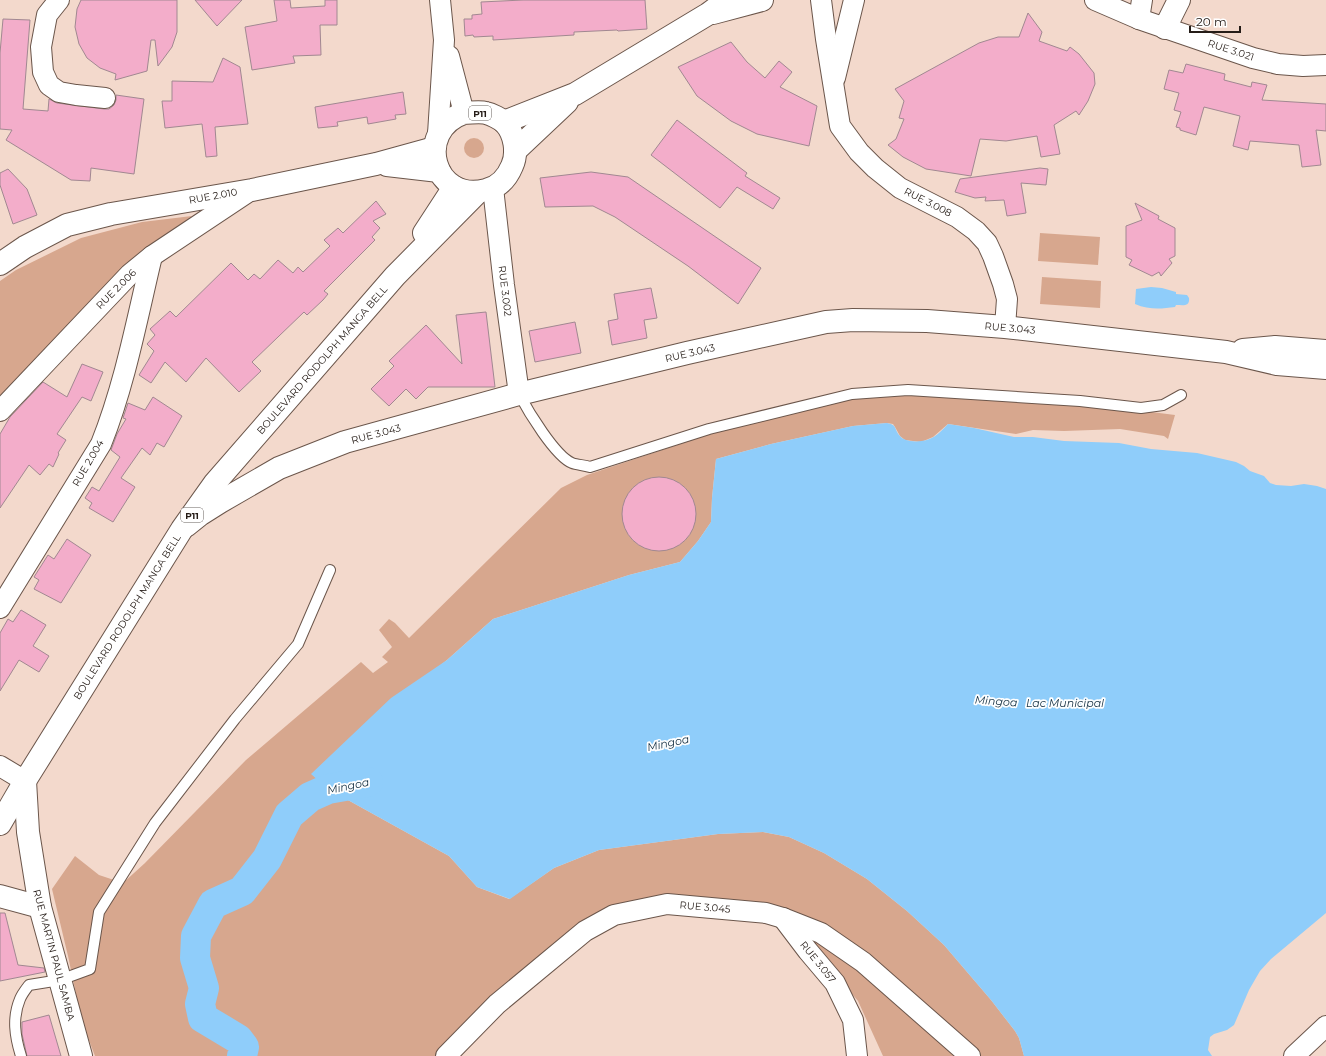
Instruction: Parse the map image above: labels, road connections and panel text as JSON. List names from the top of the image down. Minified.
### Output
{"streets":{"main road":["P11","RUE 2.010","RUE 3.043","BOULEVARD RODOLPH MANGA BELL","RUE MARTIN PAUL SAMBA"],"street":["RUE 3.021","RUE 3.008","RUE 2.006","RUE 3.002","RUE 2.004","RUE 3.045","RUE 3.057"]},"crossings":[["P11","RUE 2.010"],["P11","RUE 3.002"],["P11","BOULEVARD RODOLPH MANGA BELL"],["RUE 2.010","RUE 2.006"],["RUE 2.010","RUE 3.002"],["RUE 3.008","RUE 3.043"],["RUE 2.006","RUE 2.004"],["RUE 3.002","RUE 3.043"],["RUE 3.043","BOULEVARD RODOLPH MANGA BELL"],["BOULEVARD RODOLPH MANGA BELL","RUE MARTIN PAUL SAMBA"],["RUE 3.045","RUE 3.057"]],"water":["Mingoa","Lac Municipal"],"scale_bar":"20 m"}
